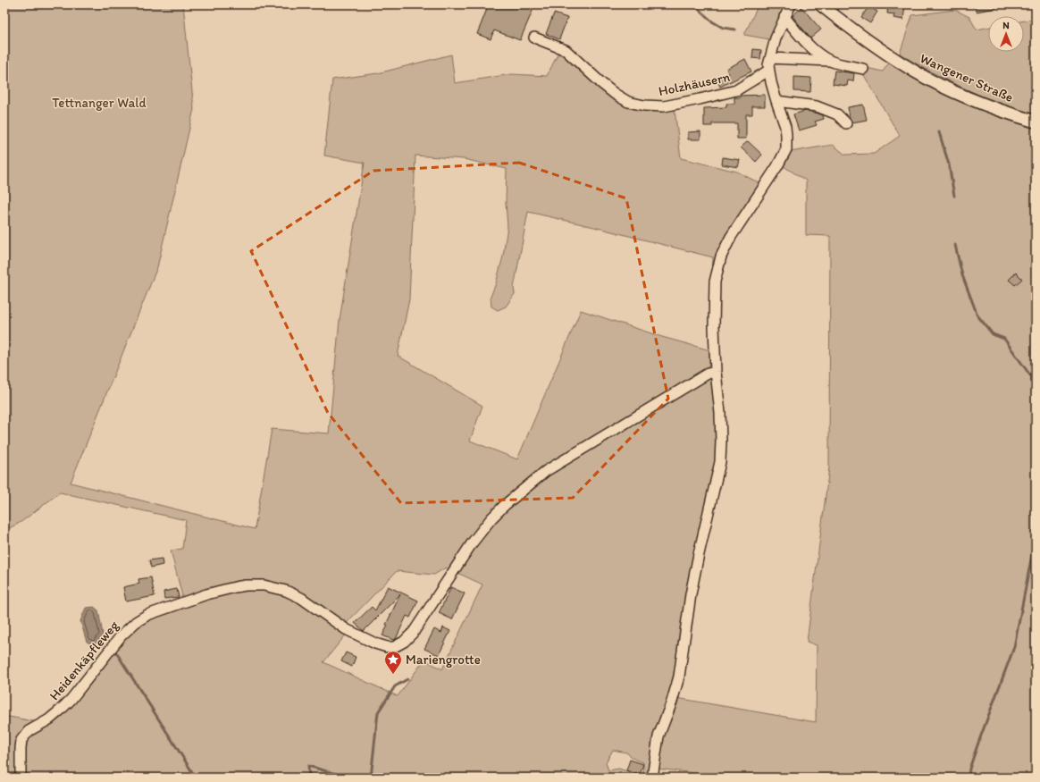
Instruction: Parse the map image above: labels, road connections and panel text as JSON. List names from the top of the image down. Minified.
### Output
{"streets":{"main road":["Wangener Straße"],"street":["Holzhäusern","Heidenkäpfleweg"]},"parks":["Tettnanger Wald"],"places":{"place":["Mariengrotte"]},"north":"top"}
